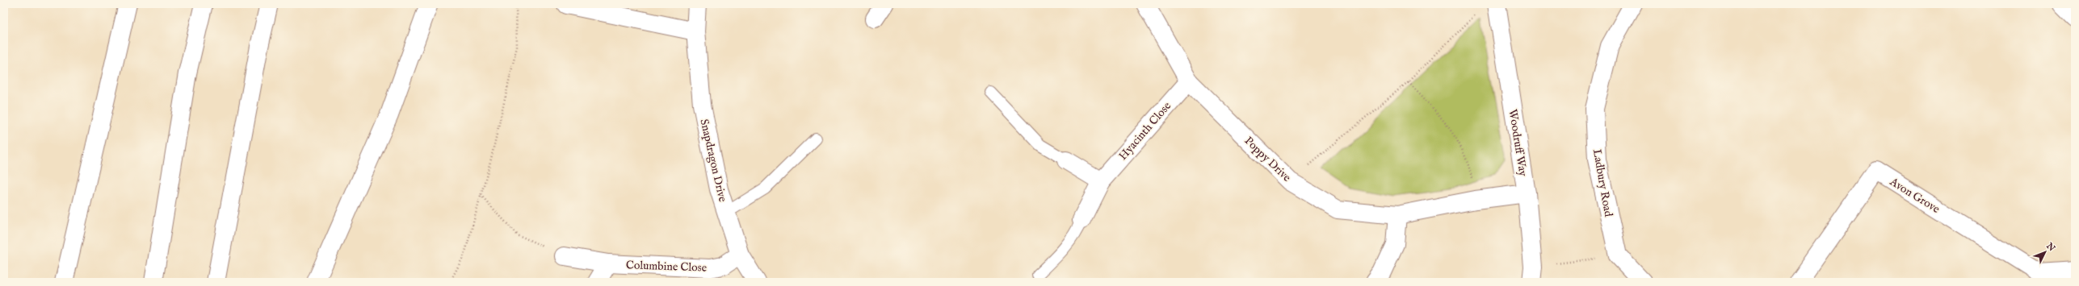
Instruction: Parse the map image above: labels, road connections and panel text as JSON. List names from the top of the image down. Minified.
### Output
{"streets":{"main road":["Hyacinth Close","Woodruff Way","Poppy Drive","Snapdragon Drive","Ladbury Road","Avon Grove","Columbine Close"]},"crossings":[["Hyacinth Close","Poppy Drive"],["Woodruff Way","Poppy Drive"],["Snapdragon Drive","Columbine Close"]],"north":"top right"}
